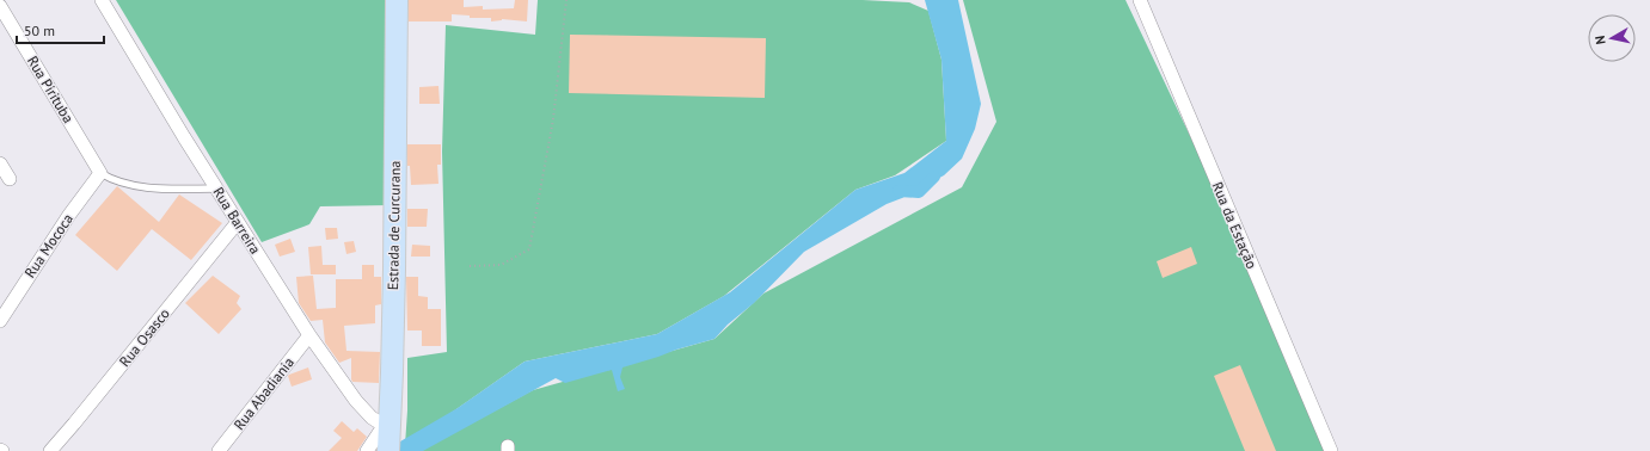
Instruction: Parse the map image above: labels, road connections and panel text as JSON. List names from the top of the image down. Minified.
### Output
{"streets":{"main road":["Estrada de Curcurana"],"street":["Rua Pirituba","Rua Barreira","Rua da Estação","Rua Mococa","Rua Osasco","Rua Abadiania"]},"crossings":[["Rua Pirituba","Rua Mococa"],["Rua Barreira","Estrada de Curcurana"],["Rua Barreira","Rua Osasco"],["Rua Barreira","Rua Abadiania"]],"scale_bar":"50 m","north":"left"}
